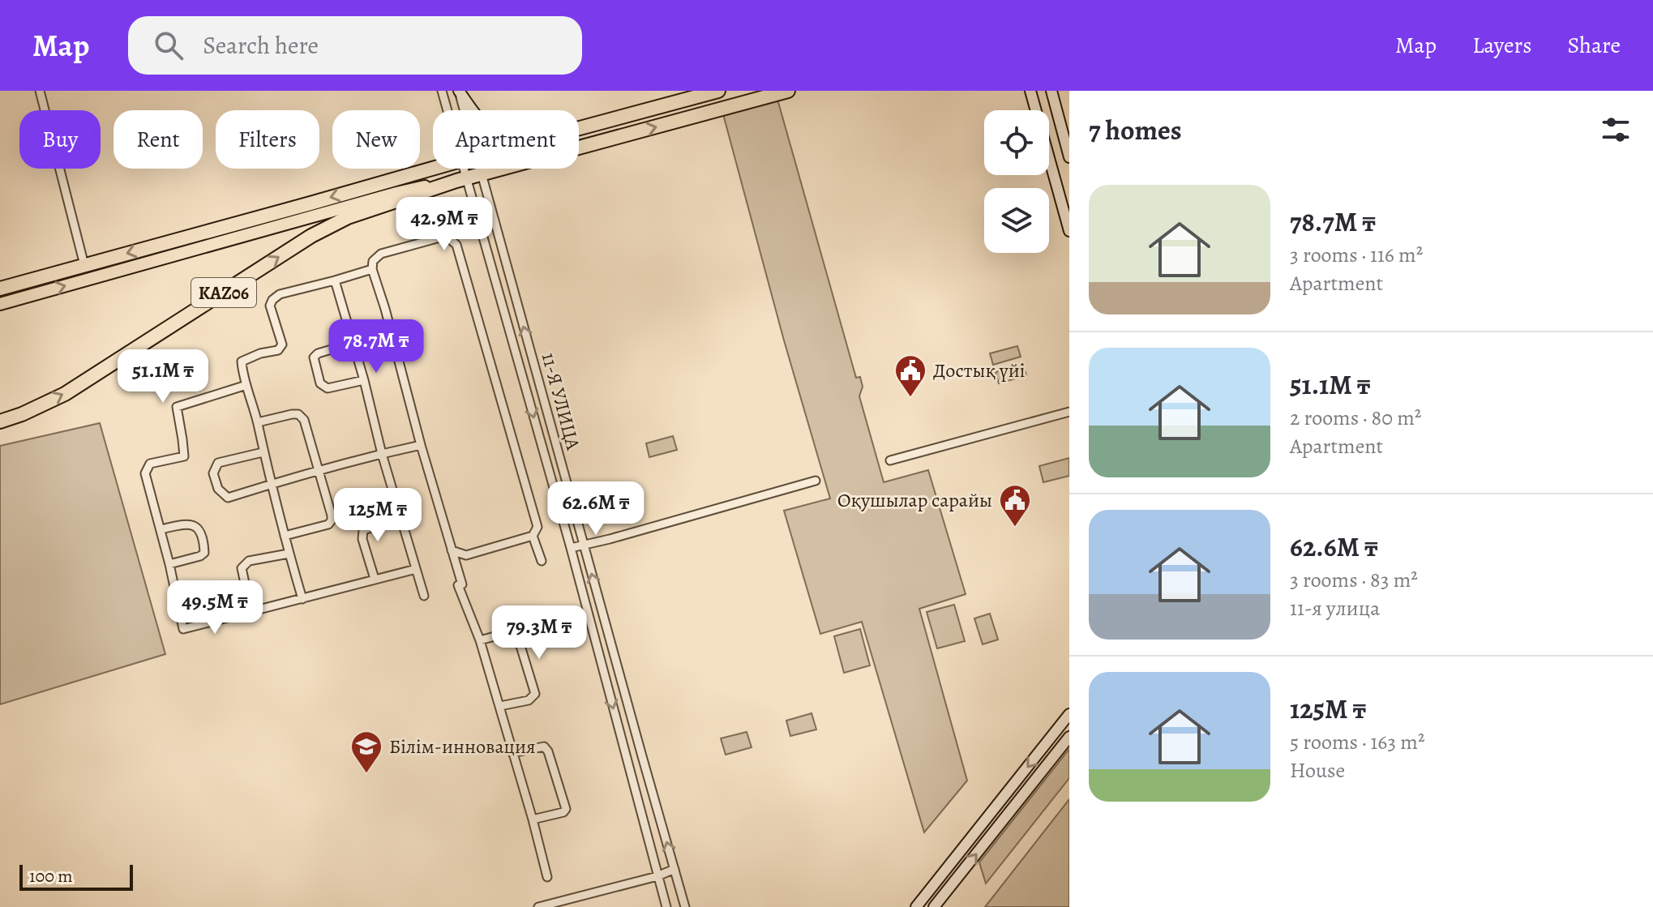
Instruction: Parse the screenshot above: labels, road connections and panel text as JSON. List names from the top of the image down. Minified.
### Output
{"streets":{"highway":["KАZ06"],"street":["11-Я УЛИЦА"]},"crossings":[["KАZ06","11-Я УЛИЦА"]],"places":{"public building":["Достық үйі","Оқушылар сарайы"],"school or university":["Білім-инновация"]},"scale_bar":"100 m","page":{"header":"Map","search":"Search here","nav":["Map","Layers","Share"],"heading":"7 homes","chip":["Buy","Rent","Filters","New","Apartment"],"list":[{"name":"78.7M ₸","note":"3 rooms · 116 m² · Apartment"},{"name":"51.1M ₸","note":"2 rooms · 80 m² · Apartment"},{"name":"62.6M ₸","note":"3 rooms · 83 m² · 11-я улица"},{"name":"125M ₸","note":"5 rooms · 163 m² · House"}],"price":["42.9M ₸","78.7M ₸","51.1M ₸","62.6M ₸","125M ₸","49.5M ₸","79.3M ₸"],"scale":"100 m"}}
